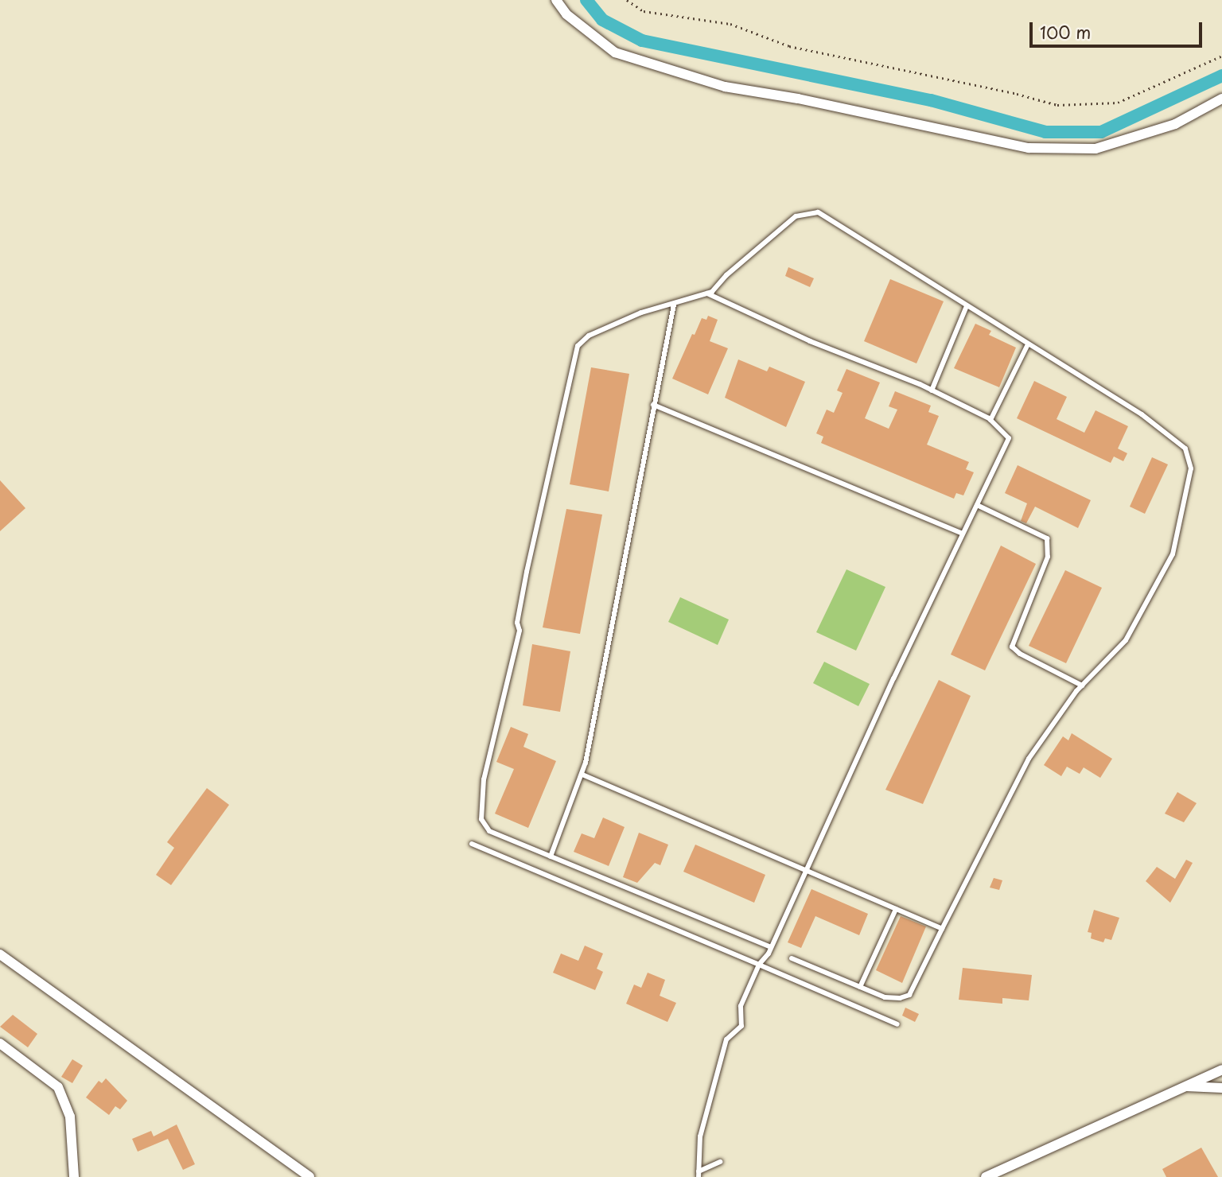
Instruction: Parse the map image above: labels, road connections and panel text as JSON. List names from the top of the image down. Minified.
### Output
{"scale_bar":"100 m"}
